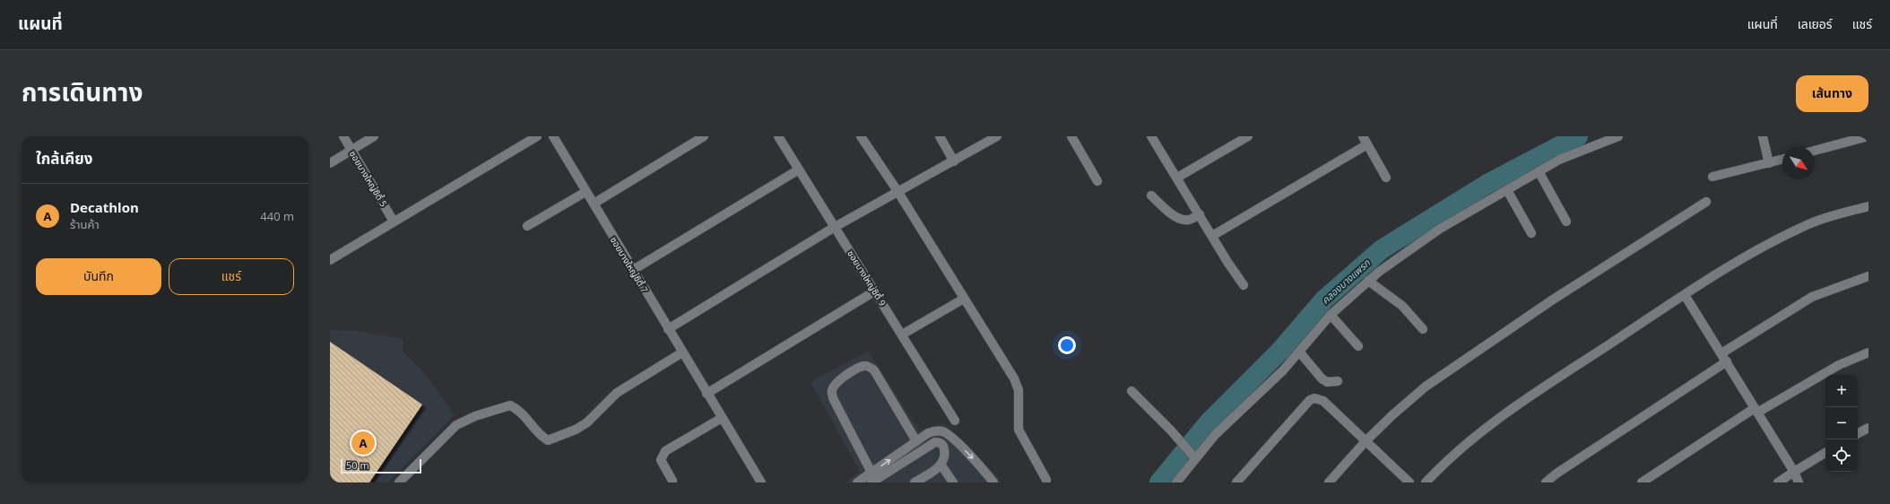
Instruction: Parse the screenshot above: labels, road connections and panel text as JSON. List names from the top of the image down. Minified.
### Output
{"streets":{"street":["ซอยบางใหญ่ซิตี้ 5","ซอยบางใหญ่ซิตี้ 7","ซอยบางใหญ่ซิตี้ 9"]},"water":["คลองบางแพรก"],"scale_bar":"50 m","north":"bottom right","page":{"header":"แผนที่","nav":["แผนที่","เลเยอร์","แชร์"],"title":"การเดินทาง","buttons":["เส้นทาง",["บันทึก","แชร์"]],"heading":"ใกล้เคียง","list":[{"mark":"A","name":"Decathlon","note":"ร้านค้า","value":"440 m"}],"map_buttons":["+","−"],"pins":"A","scale":"50 m"}}
